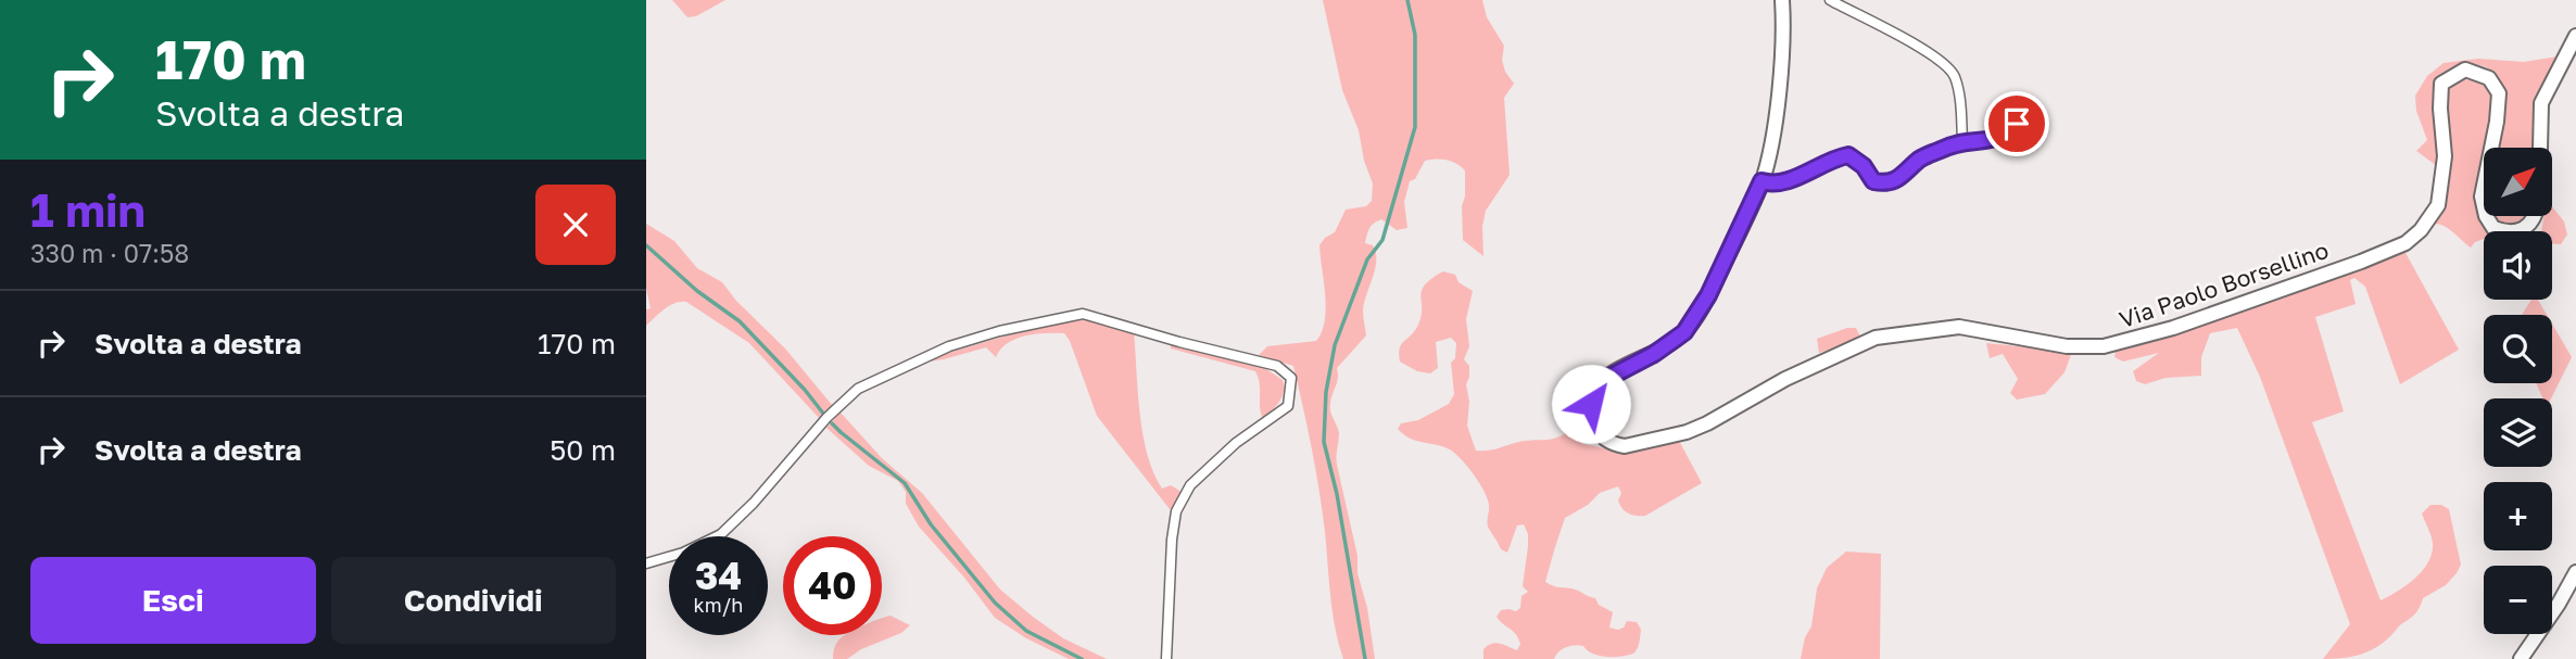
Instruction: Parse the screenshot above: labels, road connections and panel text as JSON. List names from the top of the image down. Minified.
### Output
{"streets":{"street":["Via Paolo Borsellino"]},"north":"top right","page":{"turn":["170 m","Svolta a destra"],"map_buttons":["+","−"],"heading":["1 min","330 m · 07:58"],"list":[{"name":"Svolta a destra","value":"170 m"},{"name":"Svolta a destra","value":"50 m"}],"speed":"34 km/h","limit":"40","buttons":["Esci","Condividi"]}}
